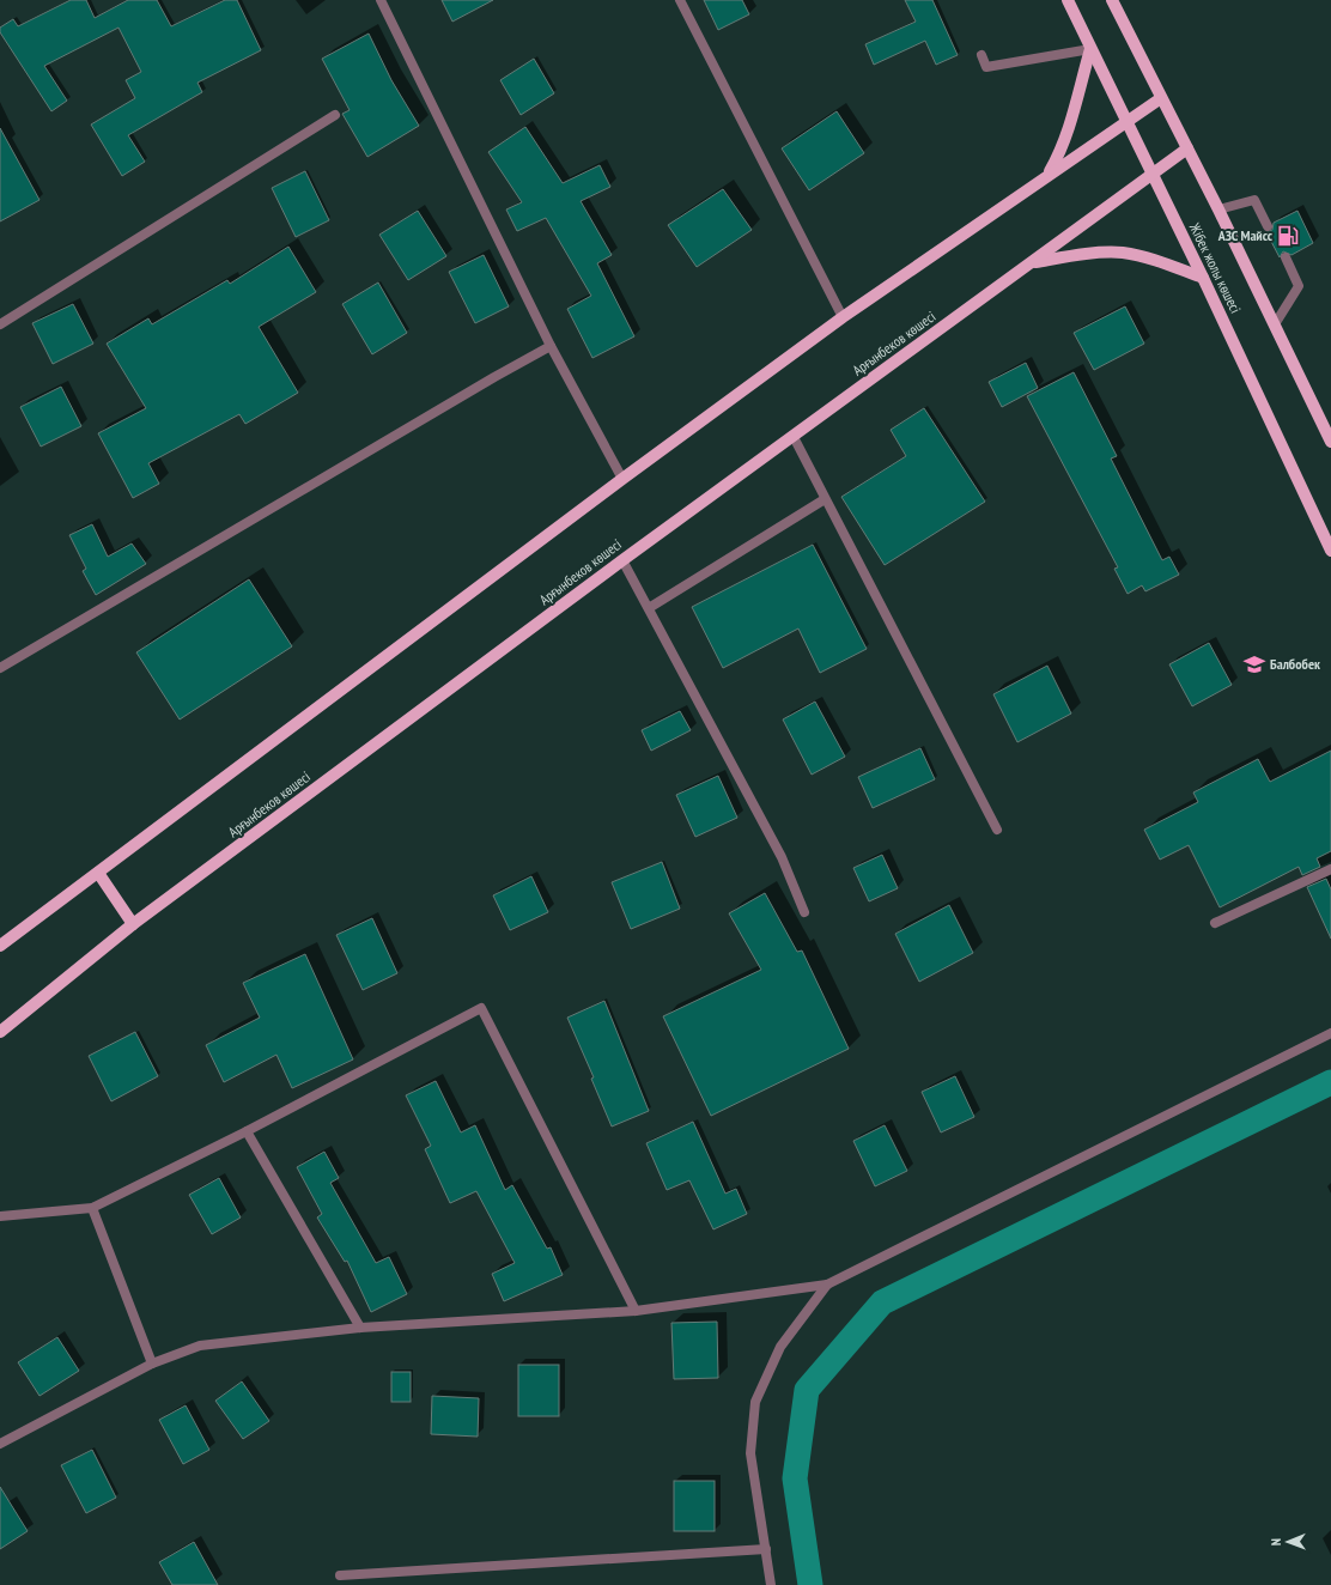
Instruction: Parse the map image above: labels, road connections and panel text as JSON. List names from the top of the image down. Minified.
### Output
{"streets":{"main road":["Жібек жолы көшесі","Арғынбеков көшесі"]},"crossings":[["Жібек жолы көшесі","Арғынбеков көшесі"]],"places":{"fuel station":["АЗС Майсс"],"school or university":["Балбобек"]},"north":"left"}
